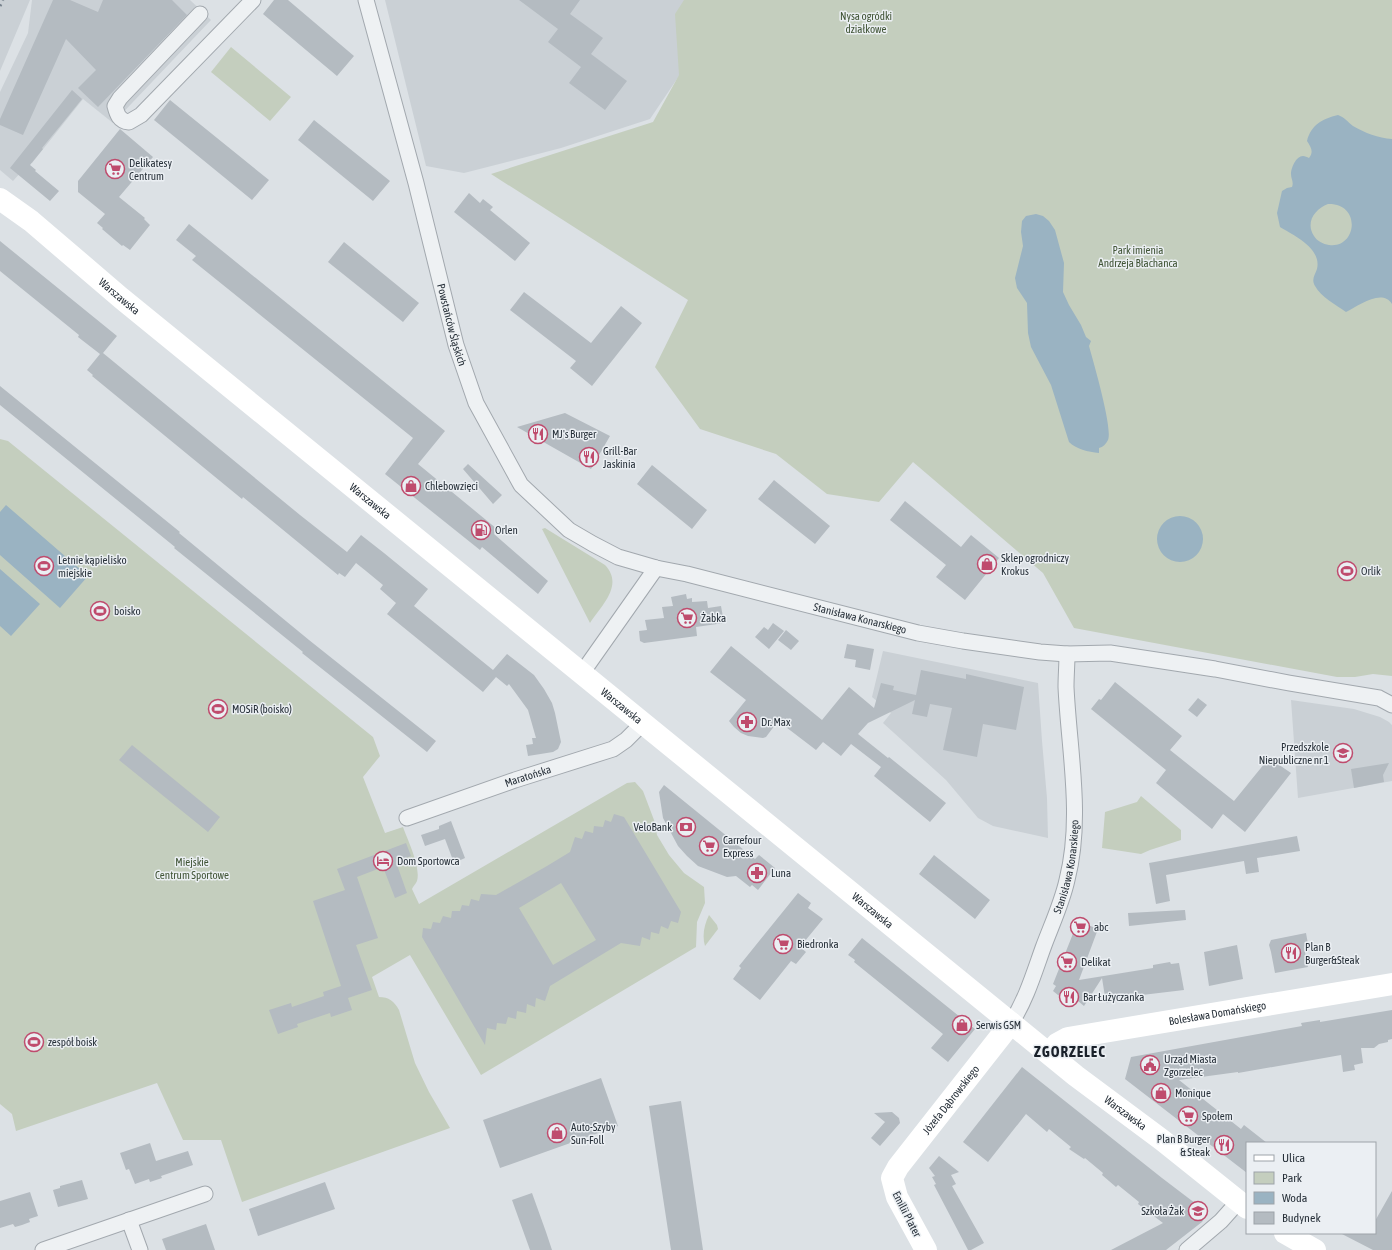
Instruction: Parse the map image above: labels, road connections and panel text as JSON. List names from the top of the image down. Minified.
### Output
{"streets":{"main road":["Warszawska","Bolesława Domańskiego","Józefa Dąbrowskiego","Emilii Plater"],"street":["Powstańców Śląskich","Stanisława Konarskiego","Maratońska"]},"crossings":[["Warszawska","Stanisława Konarskiego"],["Warszawska","Maratońska"],["Warszawska","Bolesława Domańskiego"],["Warszawska","Józefa Dąbrowskiego"],["Powstańców Śląskich","Stanisława Konarskiego"],["Stanisława Konarskiego","Józefa Dąbrowskiego"],["Józefa Dąbrowskiego","Emilii Plater"]],"districts":["ZGORZELEC"],"parks":["Nysa ogródki działkowe","Park imienia Andrzeja Błachanca","Miejskie Centrum Sportowe"],"places":{"supermarket":["Delikatesy Centrum","Żabka","Carrefour Express","abc","Biedronka","Delikat","Społem"],"restaurant":["MJ's Burger","Grill-Bar Jaskinia","Plan B Burger&Steak","Bar Łużyczanka","Plan B Burger & Steak"],"shop":["Chlebowzięci","Sklep ogrodniczy Krokus","Serwis GSM","Monique","Auto-Szyby Sun-Foll"],"fuel station":["Orlen"],"sports":["Letnie kąpielisko miejskie","Orlik","boisko","MOSiR (boisko)","zespół boisk"],"pharmacy":["Dr. Max","Luna"],"school or university":["Przedszkole Niepubliczne nr 1","Szkoła Żak"],"bank":["VeloBank"],"hotel":["Dom Sportowca"],"public building":["Urząd Miasta Zgorzelec"]},"legend":["Ulica","Park","Woda","Budynek"]}
